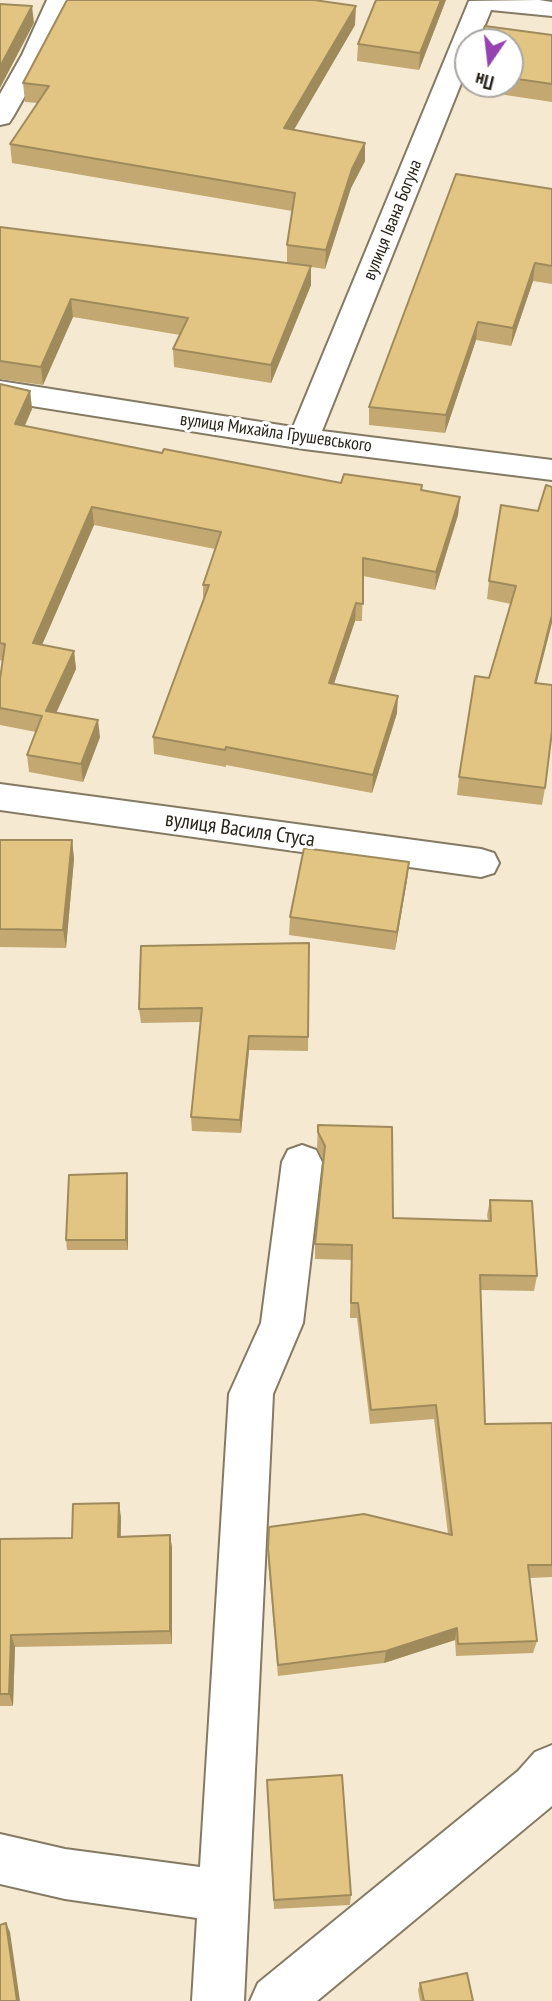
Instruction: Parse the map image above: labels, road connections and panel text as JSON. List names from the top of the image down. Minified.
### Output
{"streets":{"street":["вулиця Івана Богуна","вулиця Михайла Грушевського","вулиця Василя Стуса"]},"crossings":[["вулиця Івана Богуна","вулиця Михайла Грушевського"]],"north":"bottom"}
